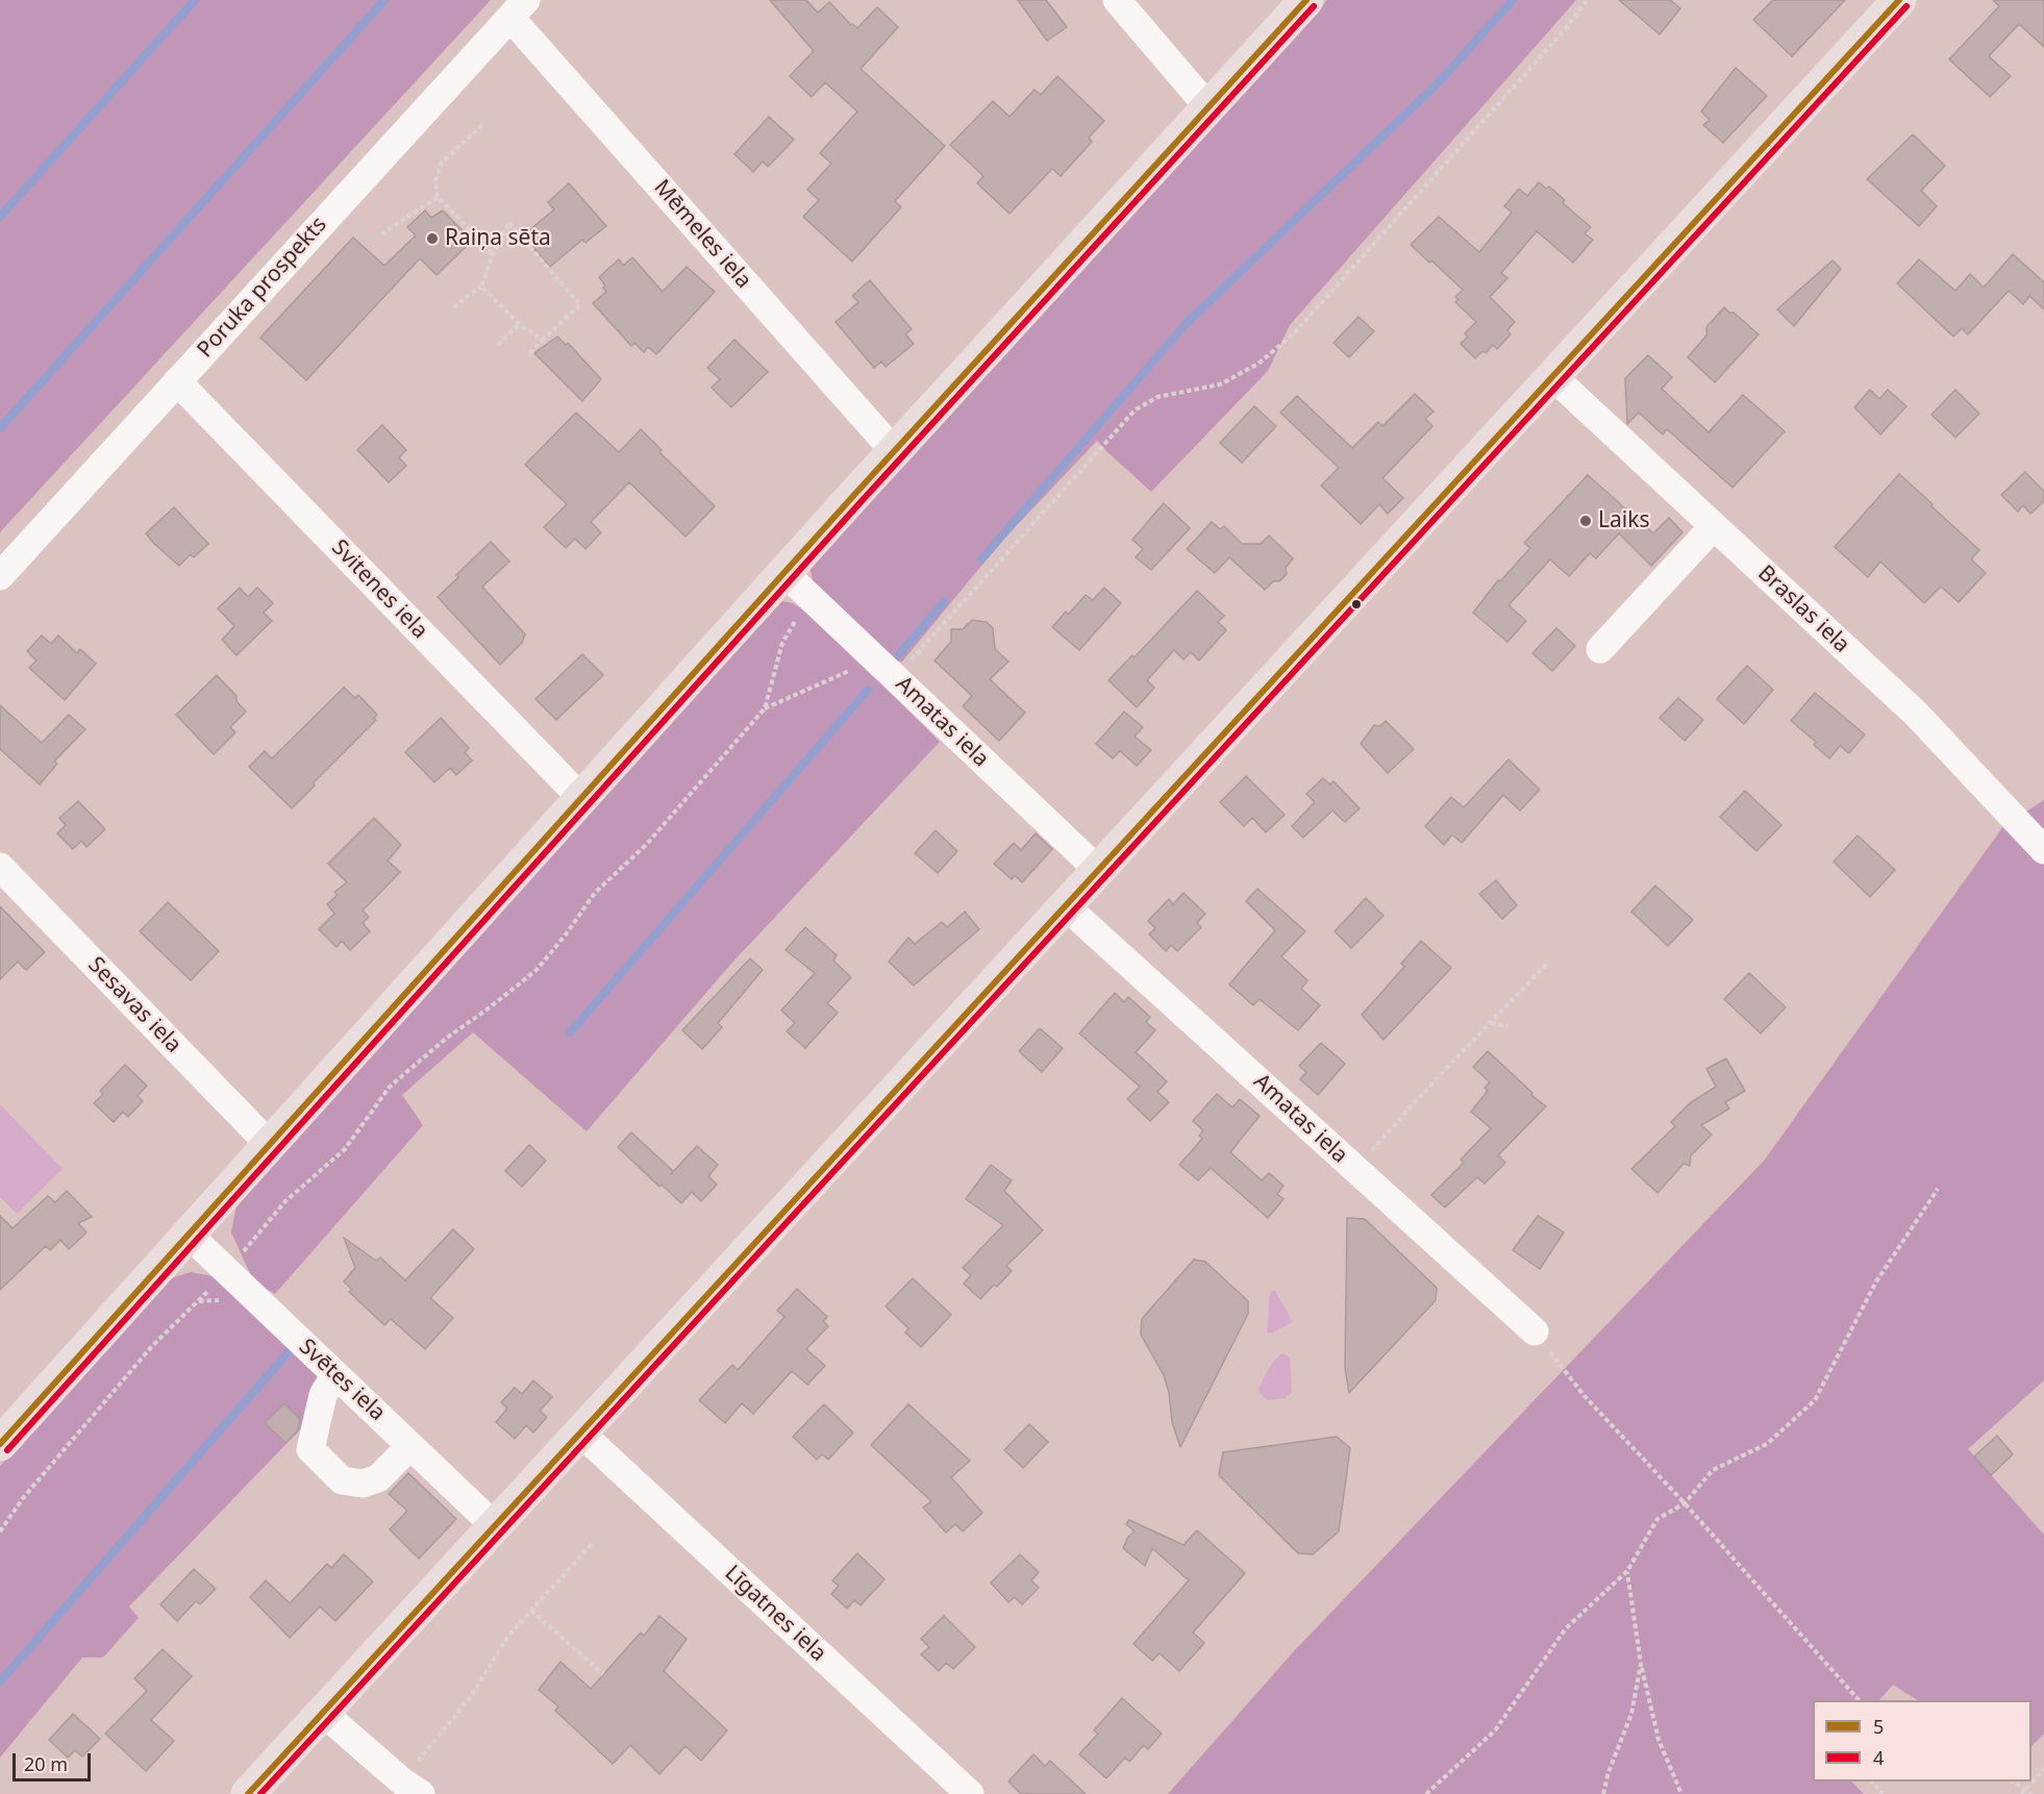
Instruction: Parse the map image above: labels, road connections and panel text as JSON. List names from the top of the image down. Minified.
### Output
{"streets":{"street":["Mēmeles iela","Poruka prospekts","Svitenes iela","Braslas iela","Amatas iela","Sesavas iela","Svētes iela","Līgatnes iela"]},"crossings":[["Mēmeles iela","Poruka prospekts"],["Poruka prospekts","Svitenes iela"]],"places":["Raiņa sēta","Laiks"],"lines":["transit line 5","transit line 4"],"legend":["5","4"],"scale_bar":"20 m"}
